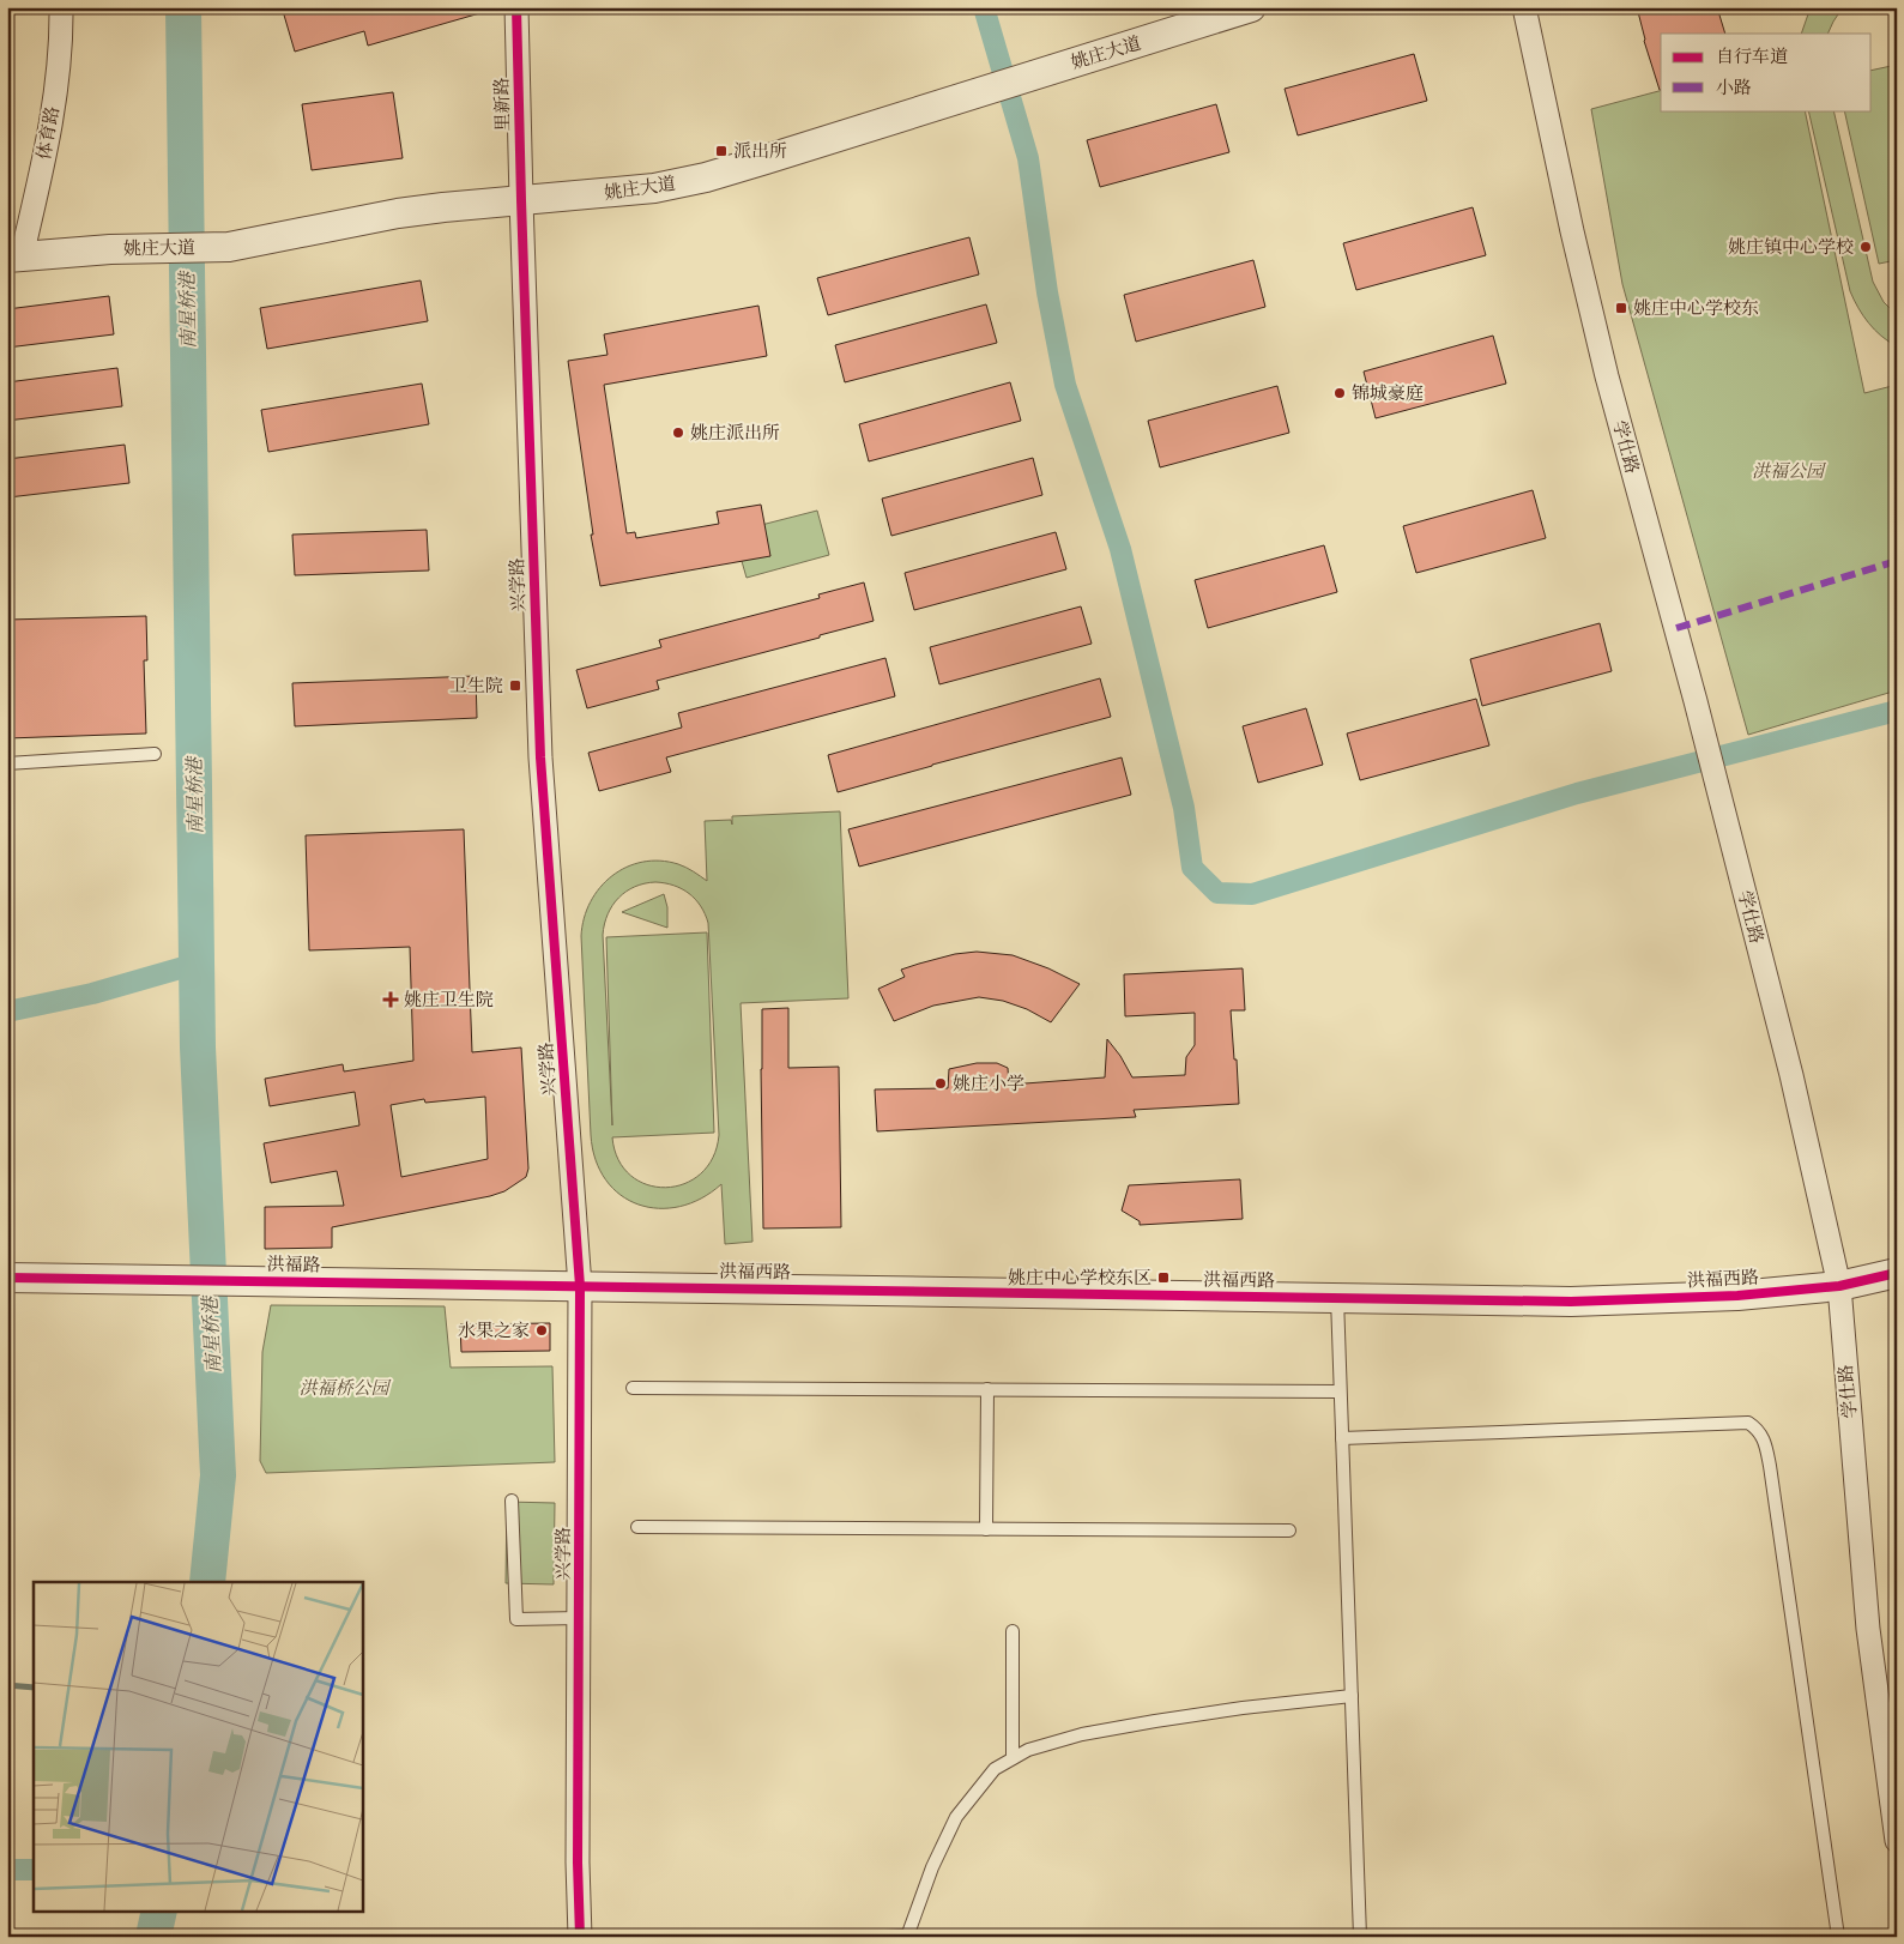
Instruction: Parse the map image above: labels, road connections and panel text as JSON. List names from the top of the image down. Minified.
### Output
{"streets":{"street":["姚庄大道","里新路","体育路","学仕路","兴学路","洪福路","洪福西路"]},"crossings":[["姚庄大道","里新路"],["姚庄大道","体育路"],["姚庄大道","兴学路"],["里新路","兴学路"],["学仕路","洪福西路"],["兴学路","洪福路"],["兴学路","洪福西路"],["洪福路","洪福西路"]],"water":["南星桥港"],"parks":["洪福公园","洪福桥公园"],"places":{"transit":["派出所","姚庄中心学校东","卫生院","姚庄中心学校东区"],"other":["姚庄镇中心学校","锦城豪庭","姚庄派出所","姚庄小学","水果之家"],"health":["姚庄卫生院"]},"legend":["自行车道","小路"]}
